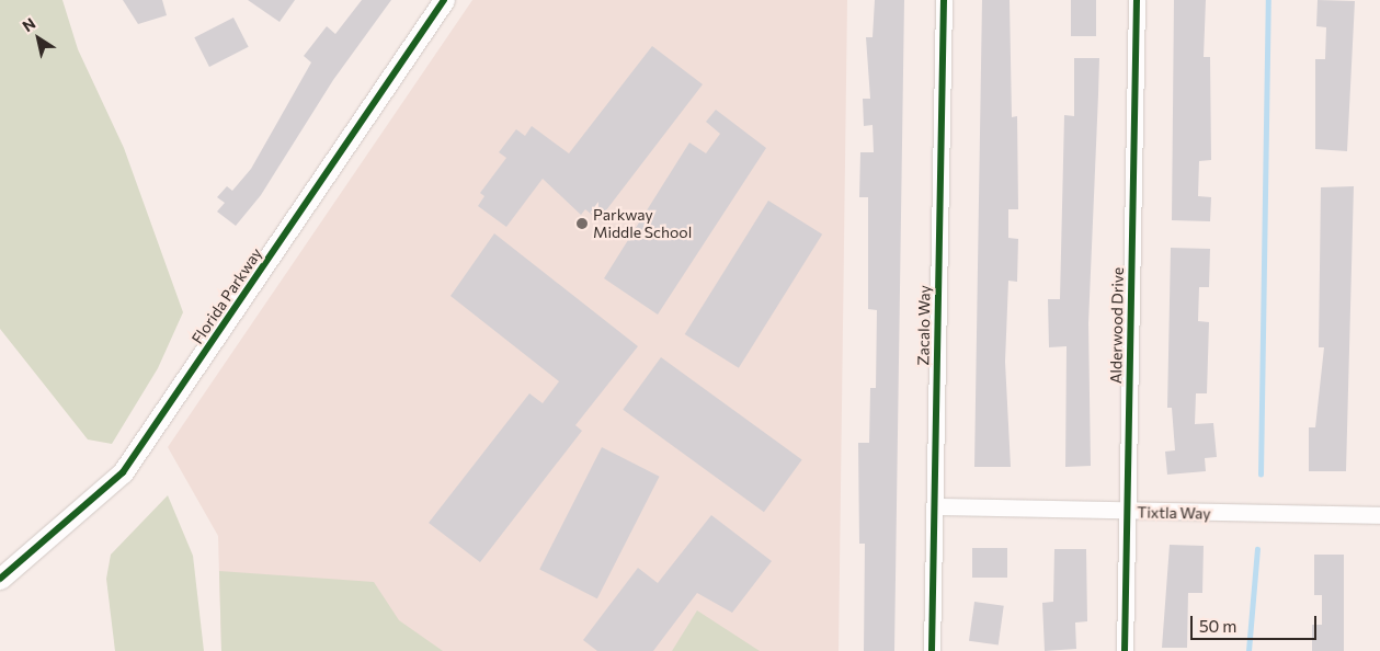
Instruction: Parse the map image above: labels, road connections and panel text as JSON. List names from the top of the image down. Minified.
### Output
{"streets":{"street":["Florida Parkway","Zacalo Way","Alderwood Drive","Tixtla Way"]},"crossings":[["Zacalo Way","Tixtla Way"],["Alderwood Drive","Tixtla Way"]],"places":["Parkway Middle School"],"scale_bar":"50 m","north":"top left"}
